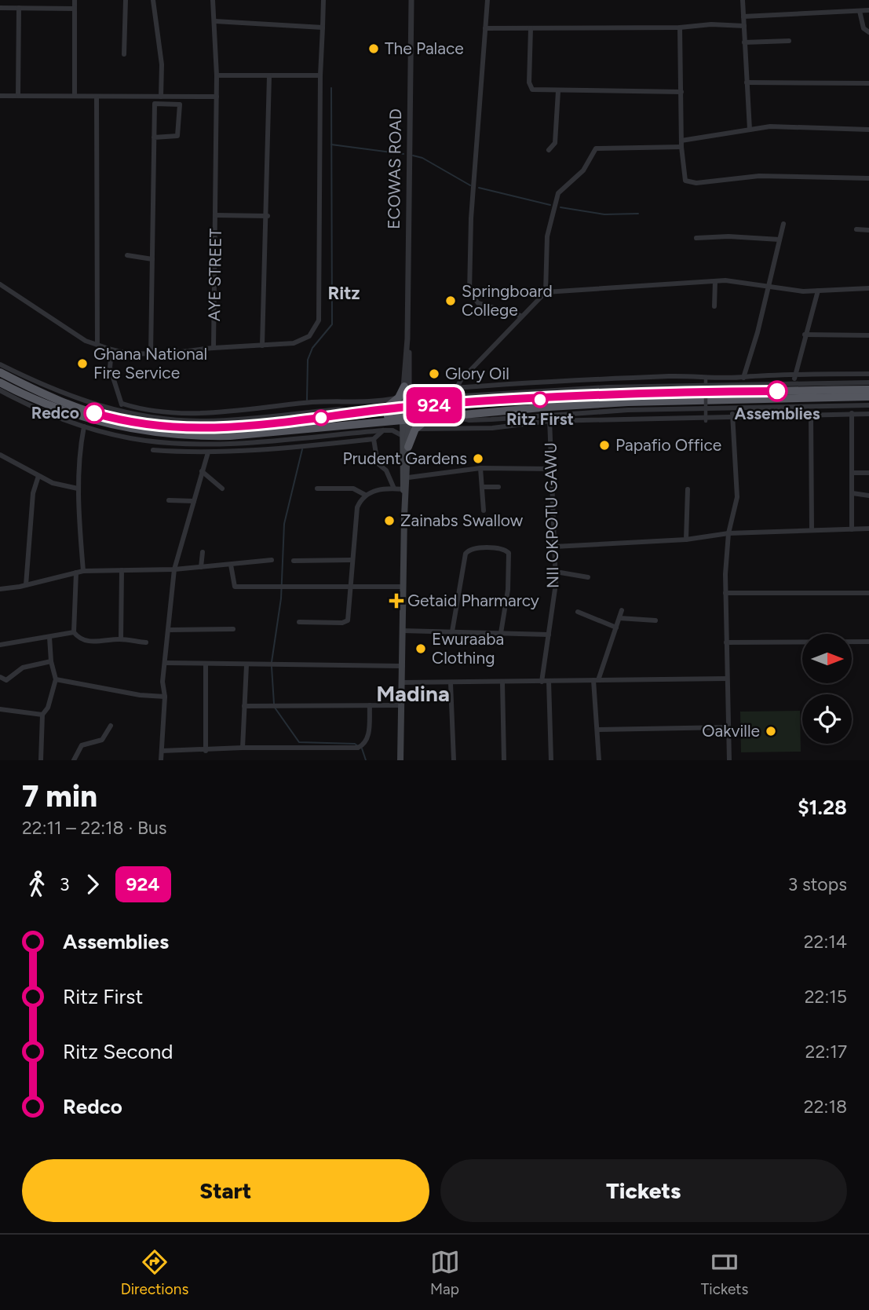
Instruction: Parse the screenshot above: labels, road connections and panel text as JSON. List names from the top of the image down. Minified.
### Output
{"streets":{"street":["ECOWAS ROAD","AYE STREET","NII OKPOTU GAWU"]},"districts":["Ritz","Madina"],"places":{"other":["The Palace","Springboard College","Ghana National Fire Service","Glory Oil","Assemblies","Ritz First","Redco","Papafio Office","Prudent Gardens","Zainabs Swallow","Ewuraaba Clothing","Oakville"],"health":["Getaid Pharmarcy"]},"lines":["bus line 924"],"north":"right","page":{"on_map":"924","heading":["7 min","22:11 – 22:18 · Bus","$1.28"],"legs":["3","924","3 stops"],"list":[{"name":"Assemblies","value":"22:14"},{"name":"Ritz First","value":"22:15"},{"name":"Ritz Second","value":"22:17"},{"name":"Redco","value":"22:18"}],"buttons":["Start","Tickets"],"tabs":["Directions","Map","Tickets"]}}
